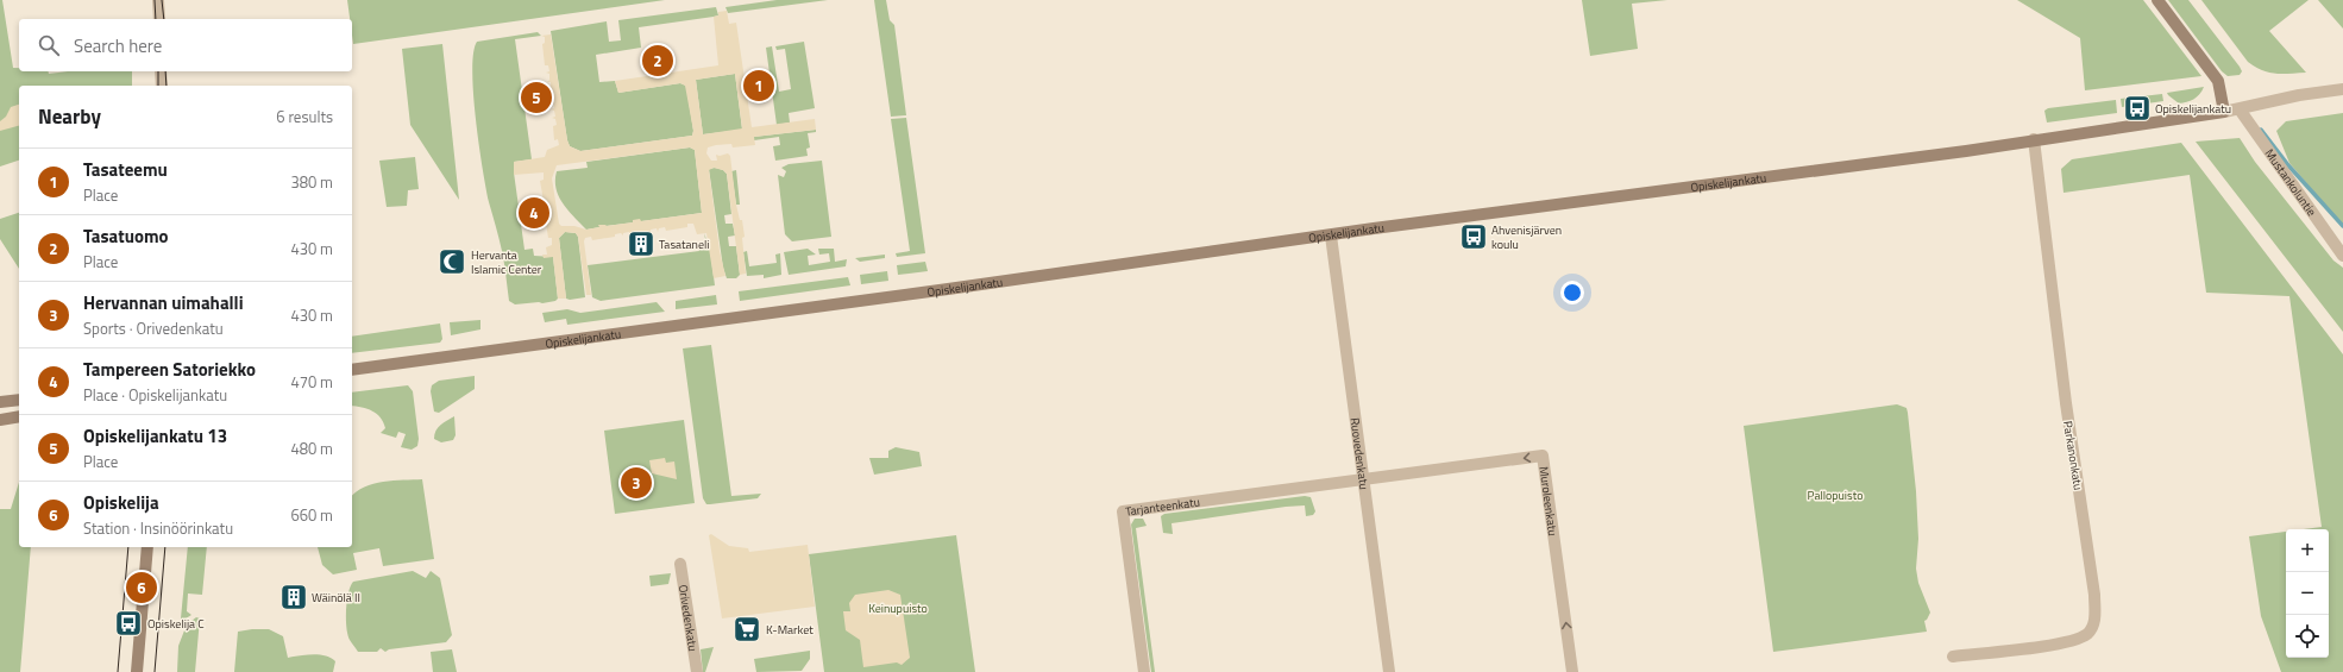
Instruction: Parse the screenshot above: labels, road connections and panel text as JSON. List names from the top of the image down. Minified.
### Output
{"streets":{"main road":["Opiskelijankatu"],"street":["Mustankoluntie","Ruovedenkatu","Parkanonkatu","Muroleenkatu","Tarjanteenkatu","Orivedenkatu"]},"crossings":[["Opiskelijankatu","Mustankoluntie"],["Opiskelijankatu","Ruovedenkatu"],["Opiskelijankatu","Parkanonkatu"],["Ruovedenkatu","Muroleenkatu"],["Ruovedenkatu","Tarjanteenkatu"],["Muroleenkatu","Tarjanteenkatu"]],"parks":["Pallopuisto","Keinupuisto"],"places":{"bus stop":["Opiskelijankatu","Ahvenisjärven koulu","Opiskelija C"],"building":["Tasataneli","Wäinölä II"],"mosque":["Hervanta Islamic Center"],"supermarket":["K-Market"]},"page":{"search":"Search here","pins":["2","1","5","4","3","6"],"heading":["Nearby","6 results"],"list":[{"mark":"1","name":"Tasateemu","note":"Place","value":"380 m"},{"mark":"2","name":"Tasatuomo","note":"Place","value":"430 m"},{"mark":"3","name":"Hervannan uimahalli","note":"Sports · Orivedenkatu","value":"430 m"},{"mark":"4","name":"Tampereen Satoriekko","note":"Place · Opiskelijankatu","value":"470 m"},{"mark":"5","name":"Opiskelijankatu 13","note":"Place","value":"480 m"},{"mark":"6","name":"Opiskelija","note":"Station · Insinöörinkatu","value":"660 m"}],"map_buttons":["+","−"]}}
